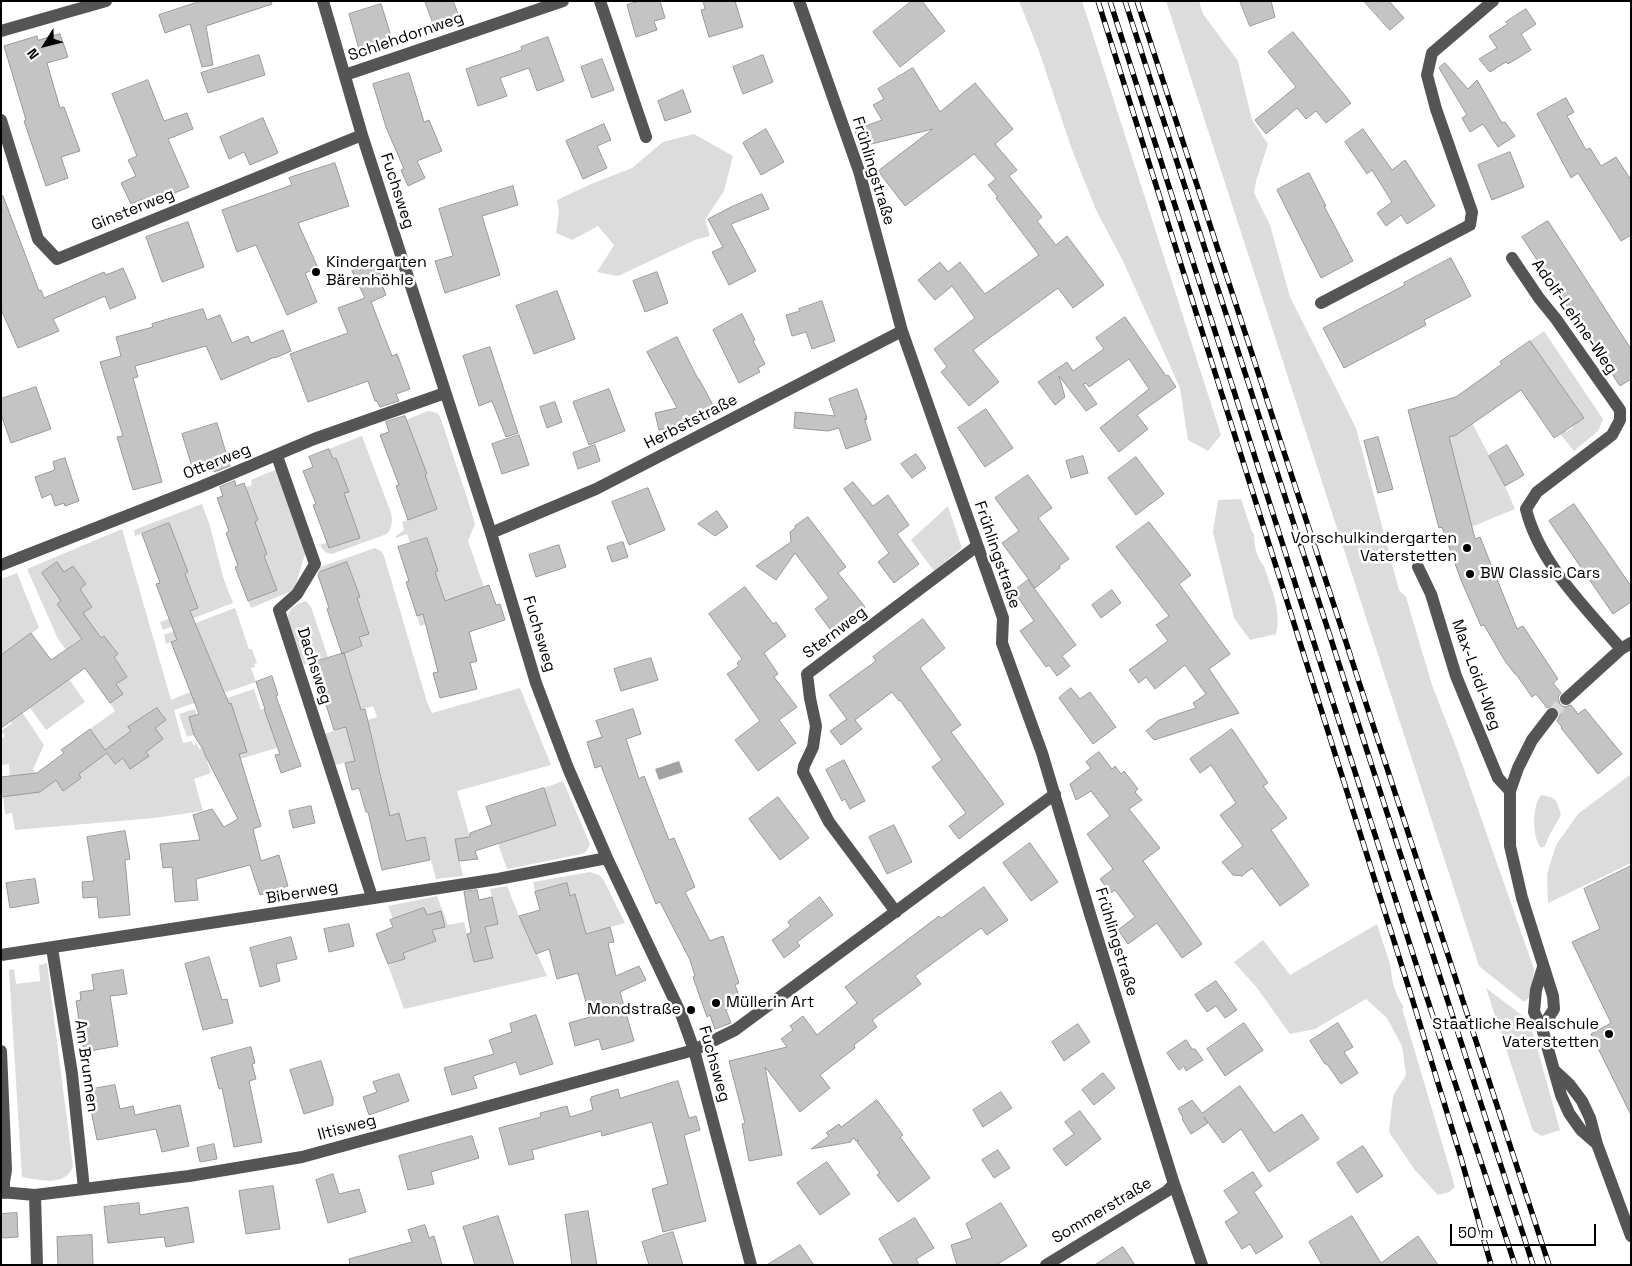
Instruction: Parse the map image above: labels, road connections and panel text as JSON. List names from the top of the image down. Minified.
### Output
{"streets":{"street":["Schlehdornweg","Frühlingstraße","Fuchsweg","Ginsterweg","Adolf-Lehne-Weg","Herbststraße","Otterweg","Sternweg","Dachsweg","Max-Loidl-Weg","Biberweg","Am Brunnen","Iltisweg","Sommerstraße"]},"crossings":[["Schlehdornweg","Fuchsweg"],["Frühlingstraße","Herbststraße"],["Frühlingstraße","Sternweg"],["Frühlingstraße","Sommerstraße"],["Fuchsweg","Ginsterweg"],["Fuchsweg","Herbststraße"],["Fuchsweg","Otterweg"],["Fuchsweg","Biberweg"],["Fuchsweg","Iltisweg"],["Otterweg","Dachsweg"],["Dachsweg","Biberweg"],["Biberweg","Am Brunnen"],["Am Brunnen","Iltisweg"]],"places":["Kindergarten Bärenhöhle","Vorschulkindergarten Vaterstetten","BW Classic Cars","Müllerin Art","Mondstraße","Staatliche Realschule Vaterstetten"],"scale_bar":"50 m","north":"bottom left"}
